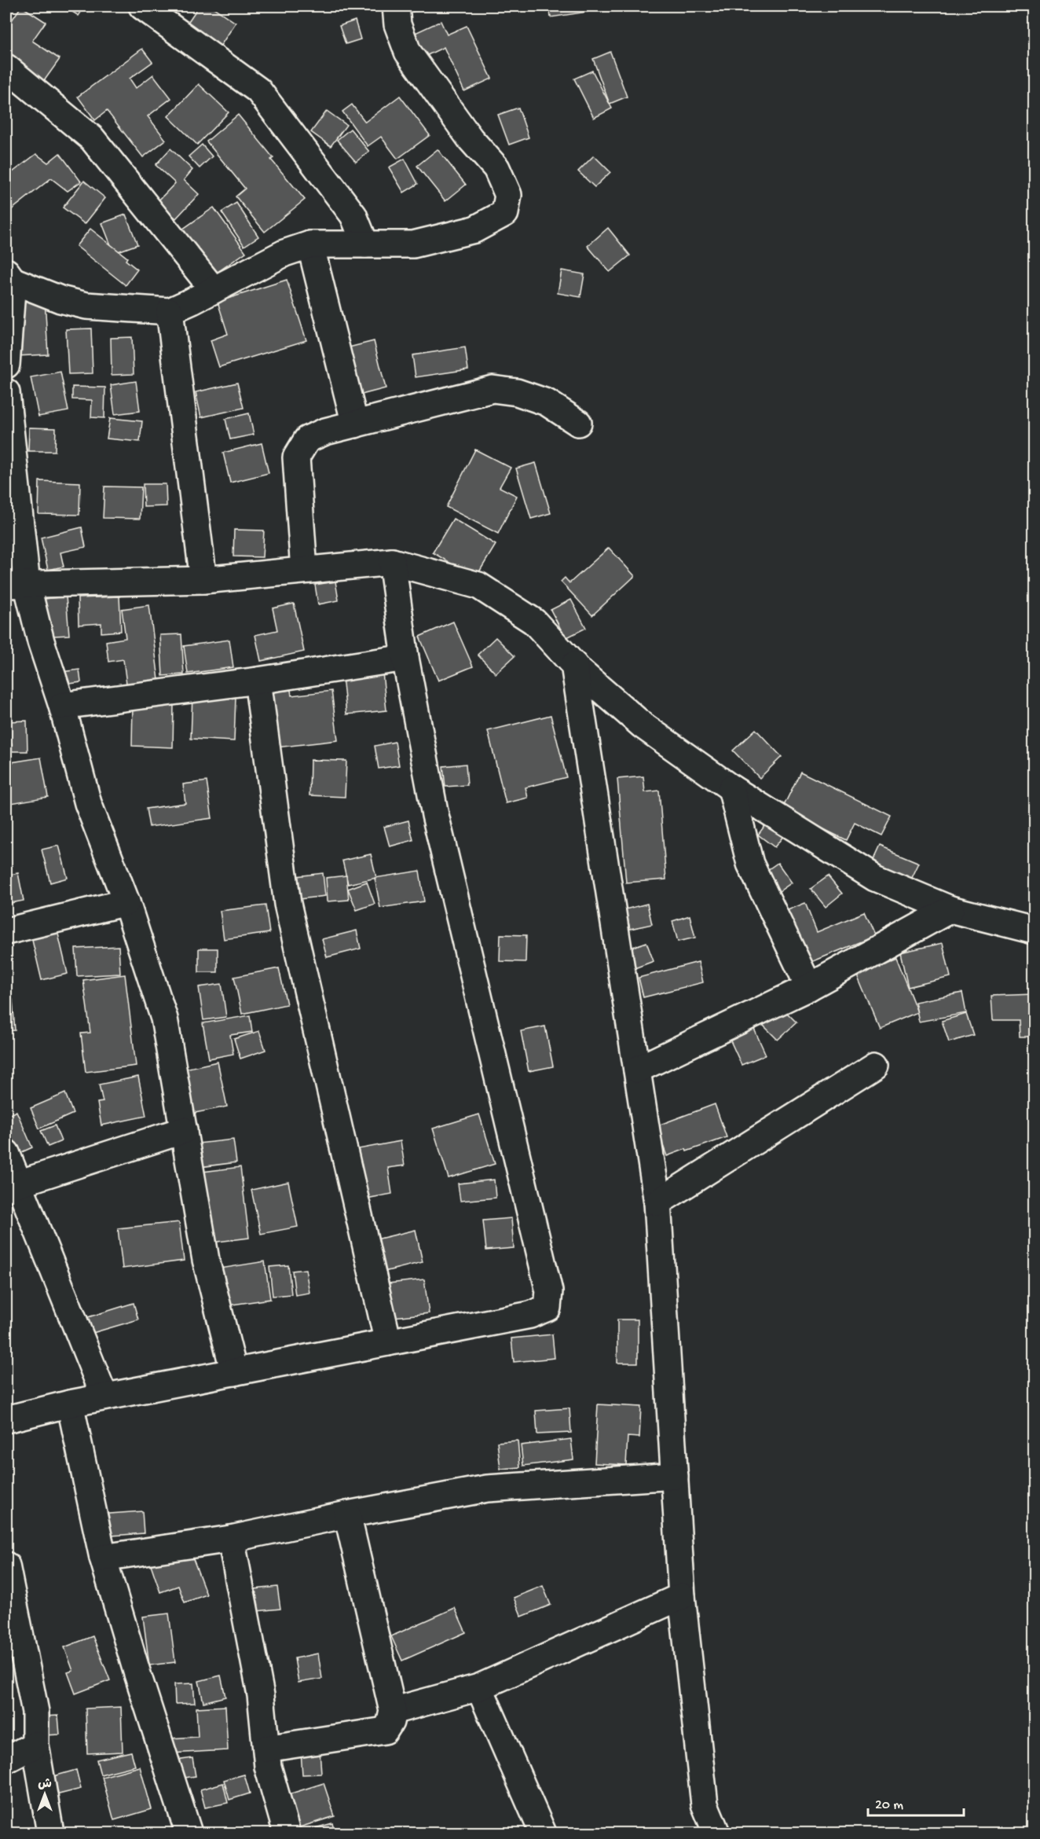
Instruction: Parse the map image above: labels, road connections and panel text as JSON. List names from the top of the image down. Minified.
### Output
{"scale_bar":"20 m","north":"top"}
